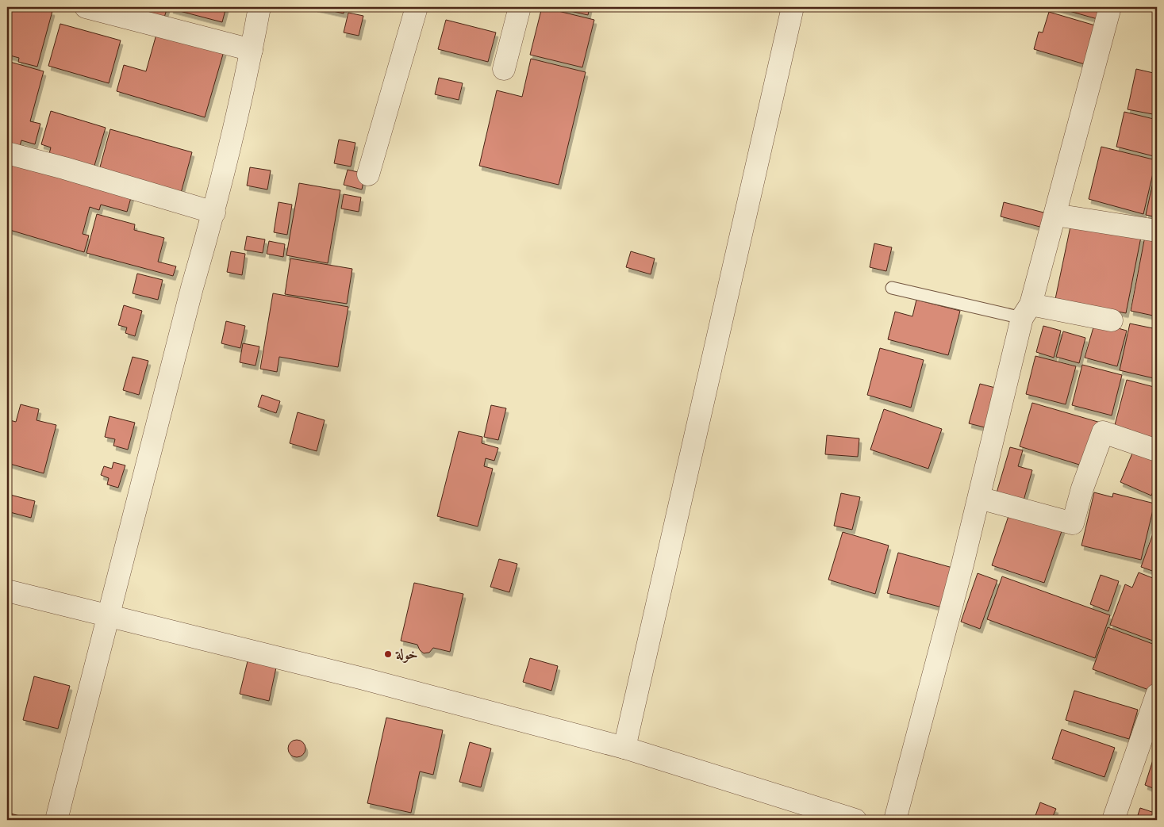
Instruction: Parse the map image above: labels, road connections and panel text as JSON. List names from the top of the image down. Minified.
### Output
{"places":["خولة"]}
